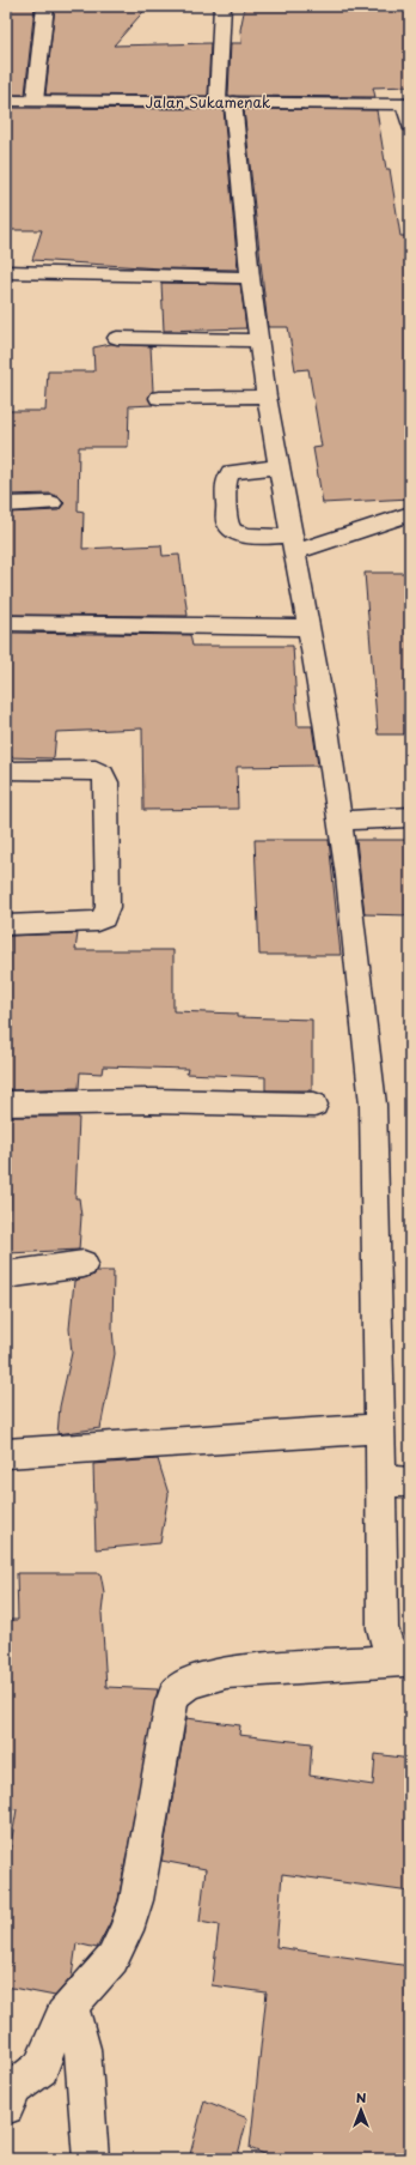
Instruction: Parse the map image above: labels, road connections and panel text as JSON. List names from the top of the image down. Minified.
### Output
{"streets":{"street":["Jalan Sukamenak"]},"north":"top"}
